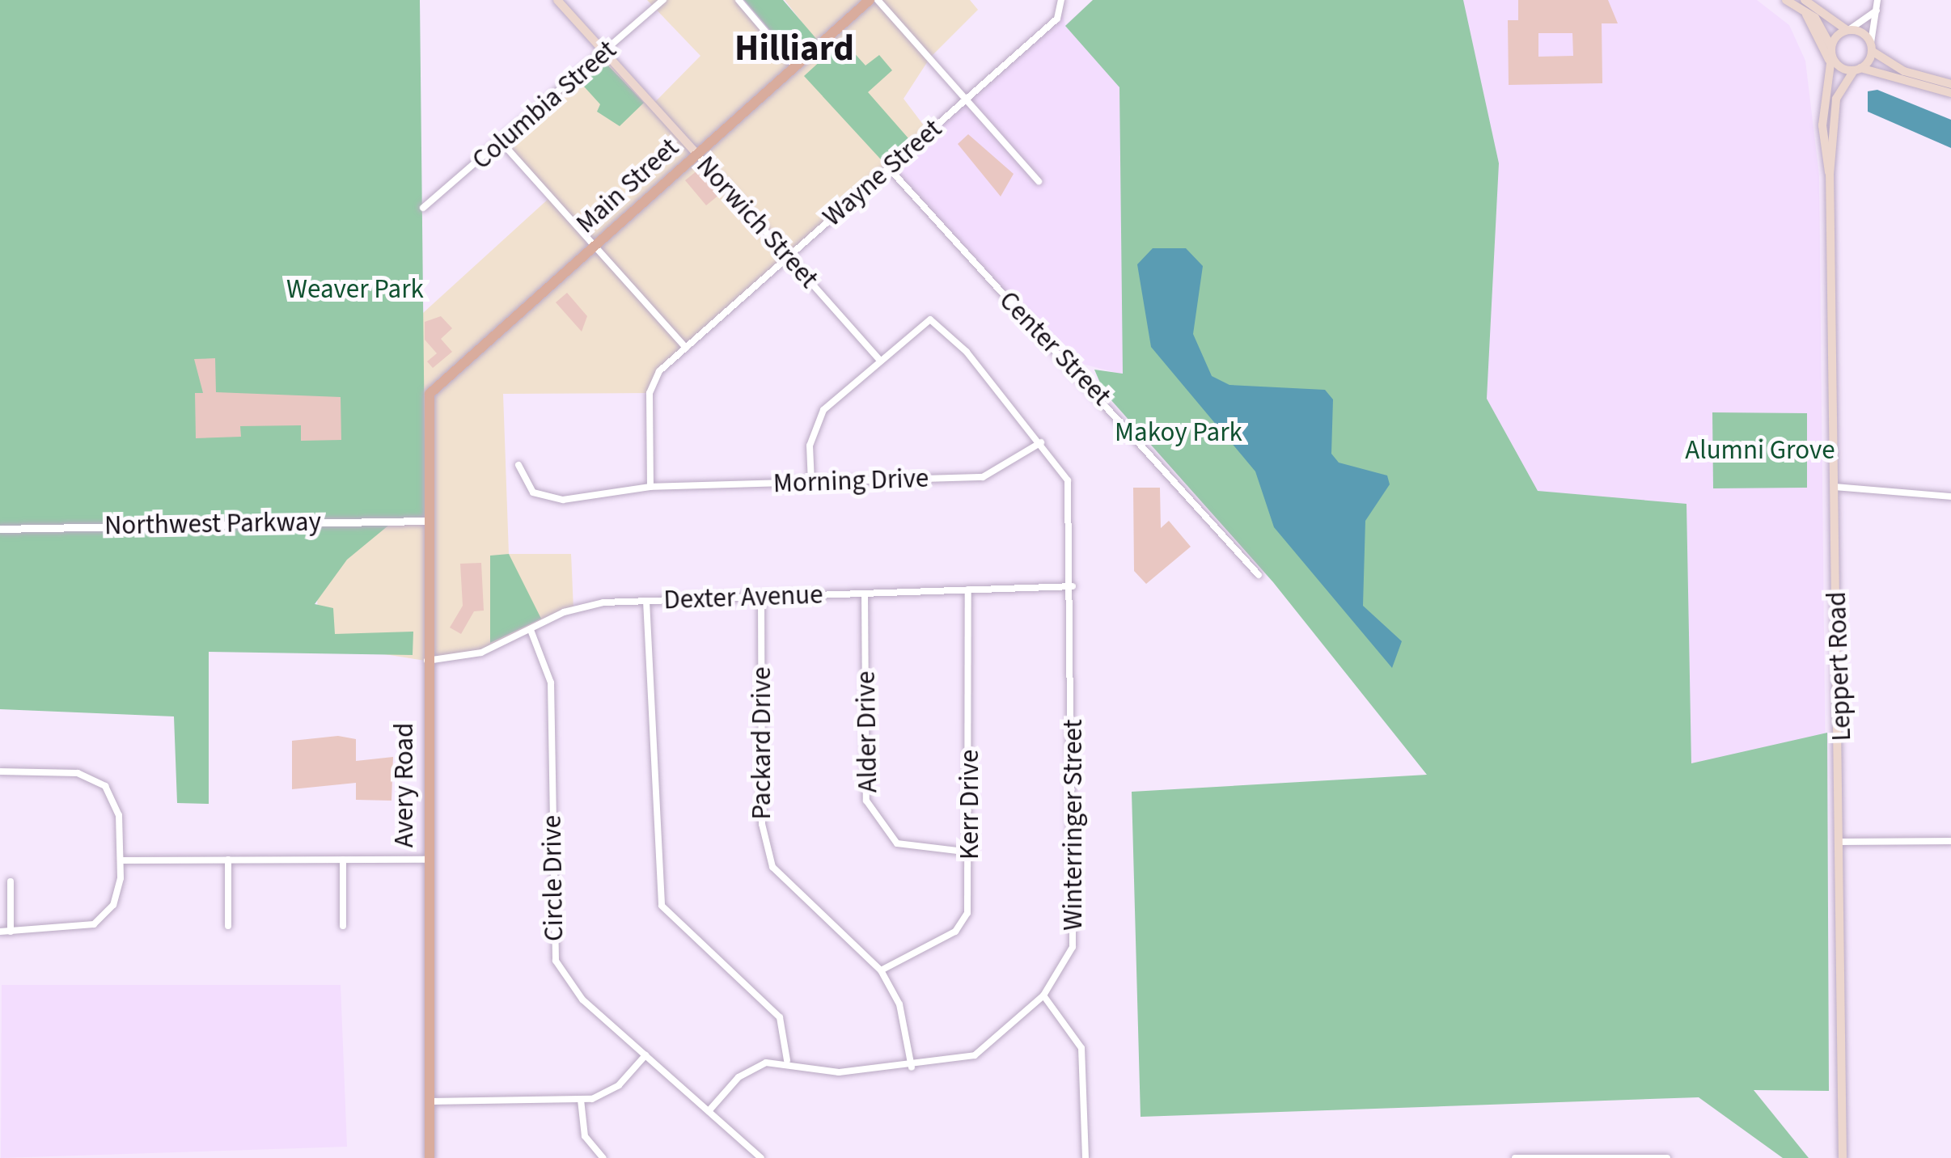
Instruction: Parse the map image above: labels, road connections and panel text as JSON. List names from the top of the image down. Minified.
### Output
{"streets":{"main road":["Main Street","Norwich Street","Leppert Road","Avery Road"],"street":["Columbia Street","Wayne Street","Center Street","Morning Drive","Northwest Parkway","Dexter Avenue","Alder Drive","Packard Drive","Kerr Drive","Winterringer Street","Circle Drive"]},"crossings":[["Columbia Street","Norwich Street"],["Wayne Street","Norwich Street"],["Wayne Street","Center Street"],["Wayne Street","Morning Drive"],["Main Street","Norwich Street"],["Main Street","Avery Road"],["Norwich Street","Winterringer Street"],["Morning Drive","Winterringer Street"],["Northwest Parkway","Avery Road"],["Dexter Avenue","Alder Drive"],["Dexter Avenue","Packard Drive"],["Dexter Avenue","Avery Road"],["Dexter Avenue","Kerr Drive"],["Dexter Avenue","Winterringer Street"],["Dexter Avenue","Circle Drive"],["Alder Drive","Kerr Drive"],["Packard Drive","Kerr Drive"],["Packard Drive","Winterringer Street"]],"districts":["Hilliard"],"parks":["Weaver Park","Makoy Park","Alumni Grove"]}
